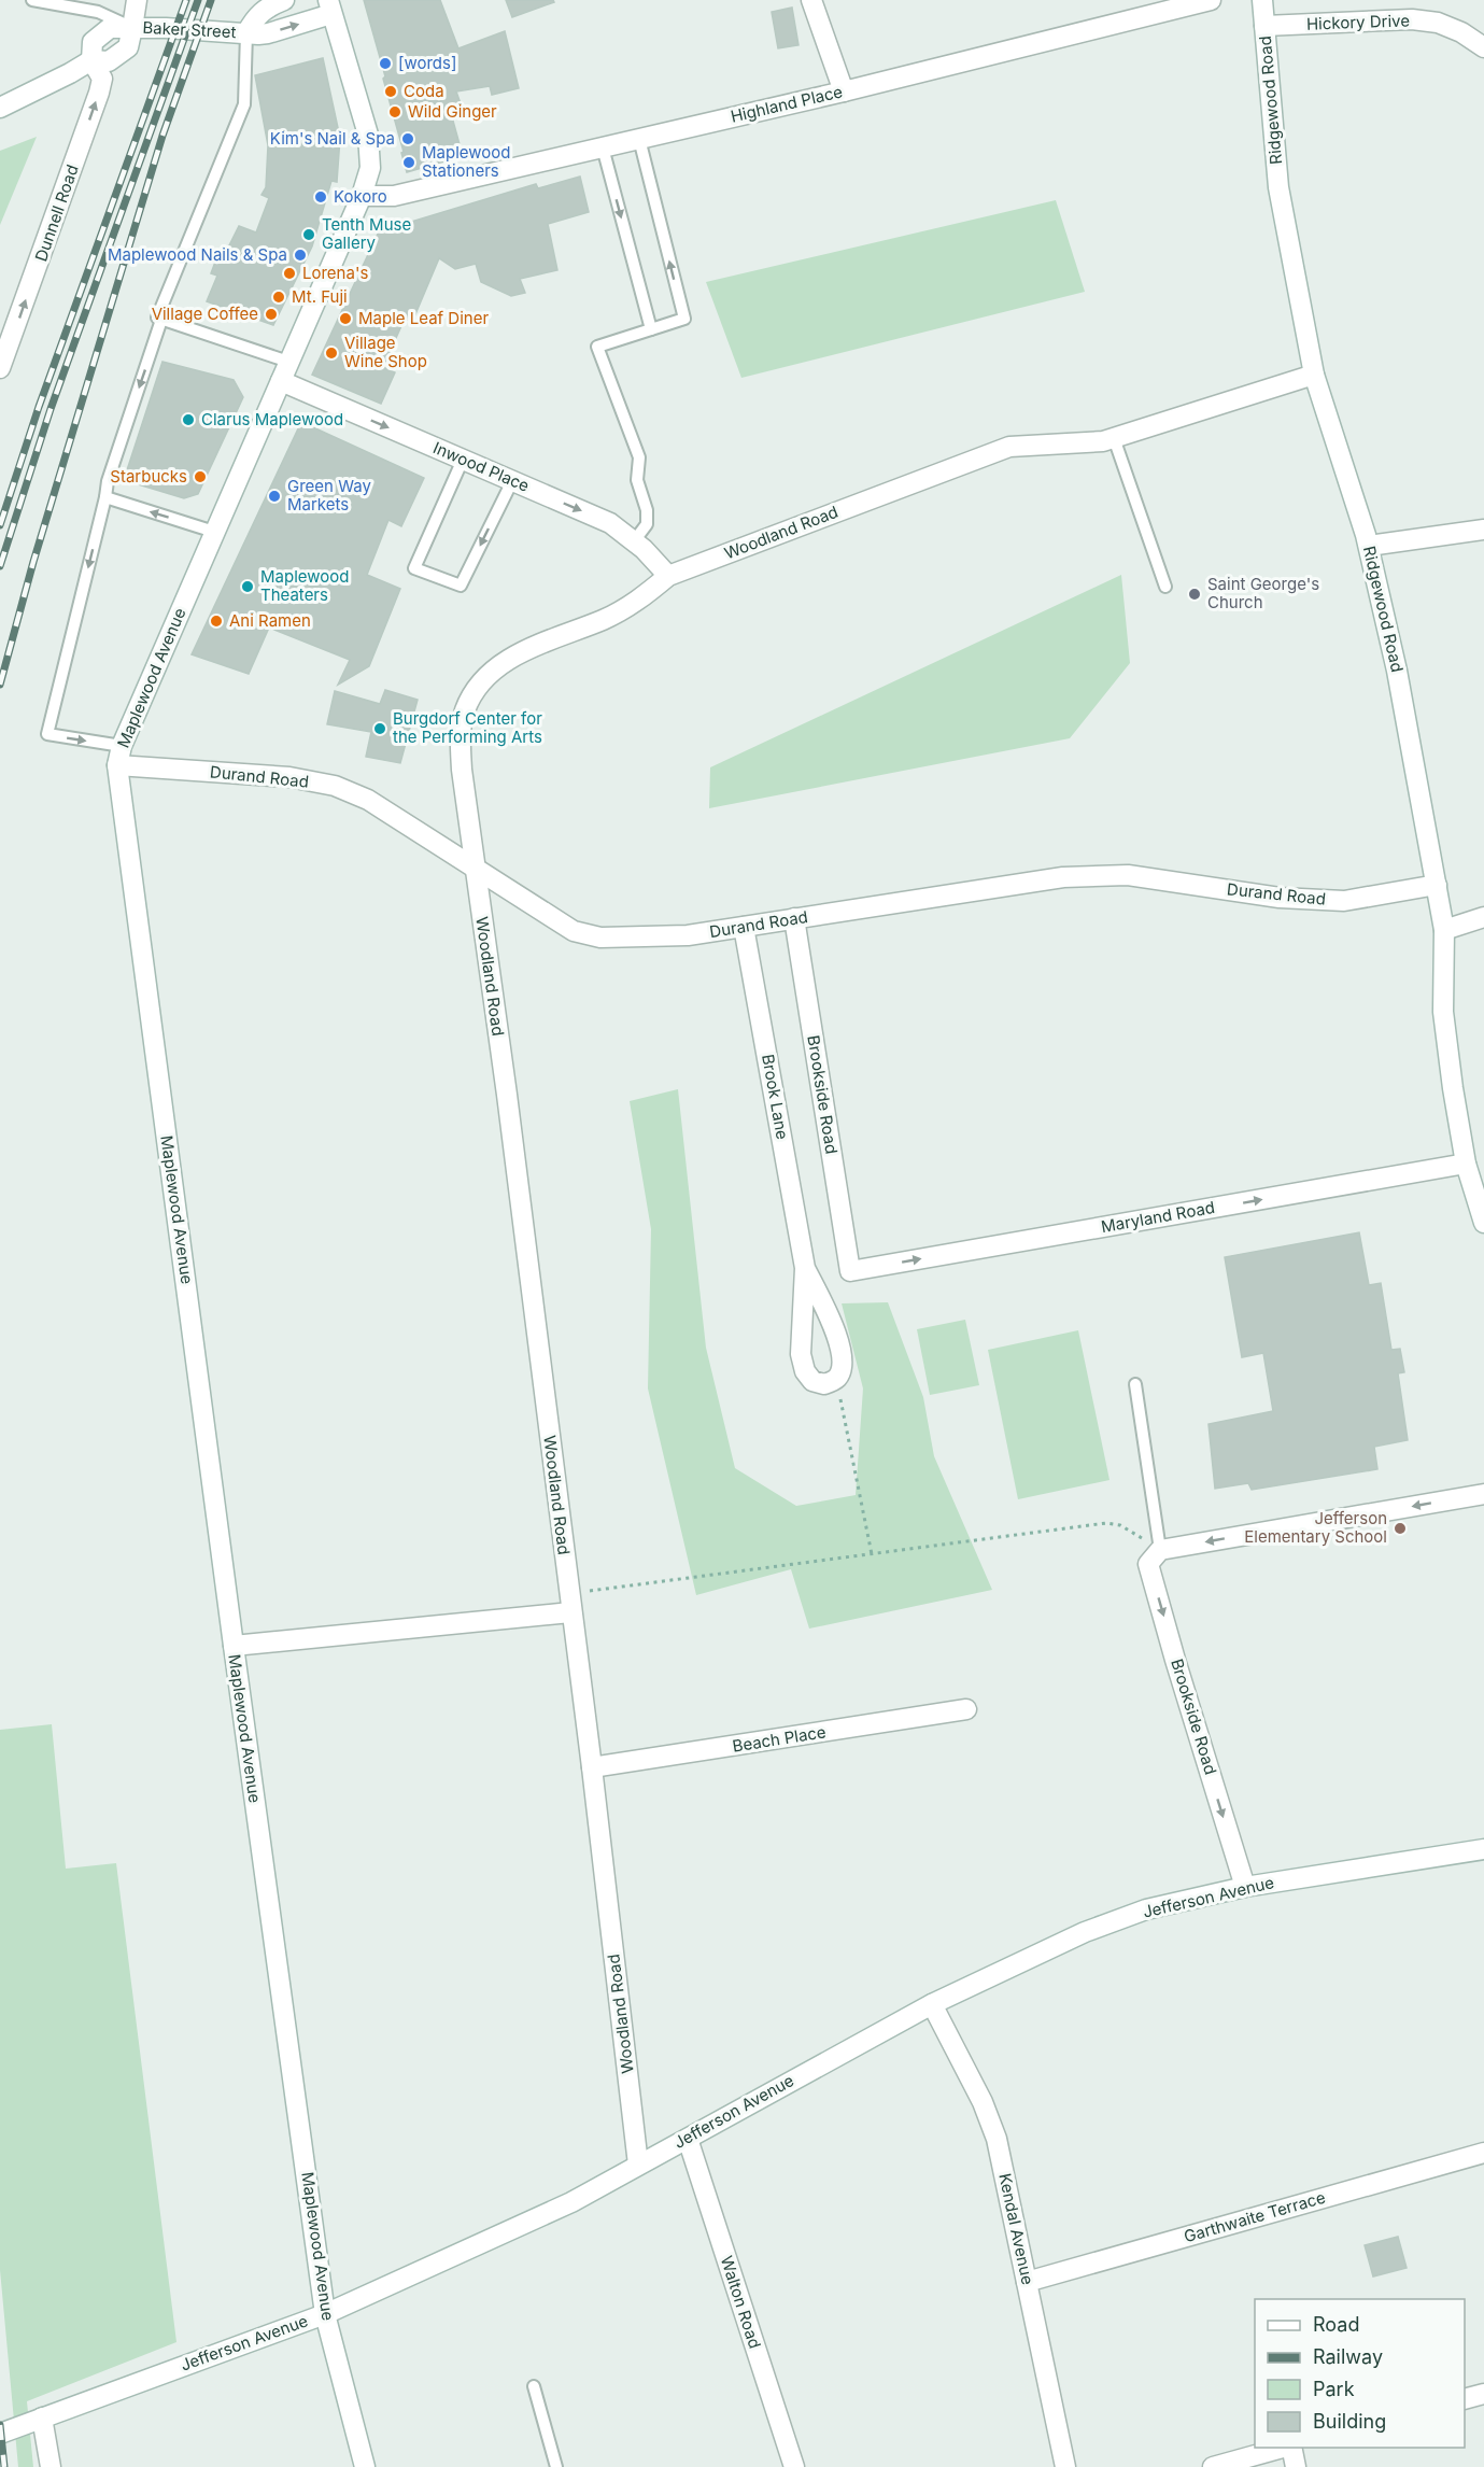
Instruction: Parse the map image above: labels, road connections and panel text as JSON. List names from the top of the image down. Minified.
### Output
{"streets":{"street":["Hickory Drive","Baker Street","Ridgewood Road","Highland Place","Dunnell Road","Inwood Place","Woodland Road","Maplewood Avenue","Durand Road","Brookside Road","Brook Lane","Maryland Road","Beach Place","Jefferson Avenue","Garthwaite Terrace","Kendal Avenue","Walton Road"]},"crossings":[["Hickory Drive","Ridgewood Road"],["Baker Street","Dunnell Road"],["Baker Street","Maplewood Avenue"],["Ridgewood Road","Woodland Road"],["Ridgewood Road","Durand Road"],["Ridgewood Road","Maryland Road"],["Highland Place","Maplewood Avenue"],["Inwood Place","Woodland Road"],["Inwood Place","Maplewood Avenue"],["Woodland Road","Durand Road"],["Woodland Road","Beach Place"],["Woodland Road","Jefferson Avenue"],["Maplewood Avenue","Durand Road"],["Maplewood Avenue","Jefferson Avenue"],["Durand Road","Brookside Road"],["Durand Road","Brook Lane"],["Brookside Road","Maryland Road"],["Brookside Road","Jefferson Avenue"],["Jefferson Avenue","Kendal Avenue"],["Jefferson Avenue","Walton Road"],["Garthwaite Terrace","Kendal Avenue"]],"one_way":["Dunnell Road","Inwood Place","Brookside Road","Maryland Road"],"places":["[words]","Coda","Wild Ginger","Kim's Nail & Spa","Maplewood Stationers","Kokoro","Tenth Muse Gallery","Maplewood Nails & Spa","Lorena's","Mt. Fuji","Village Coffee","Maple Leaf Diner","Village Wine Shop","Clarus Maplewood","Starbucks","Green Way Markets","Maplewood Theaters","Saint George's Church","Ani Ramen","Burgdorf Center for the Performing Arts","Jefferson Elementary School"],"legend":["Road","Railway","Park","Building"]}
